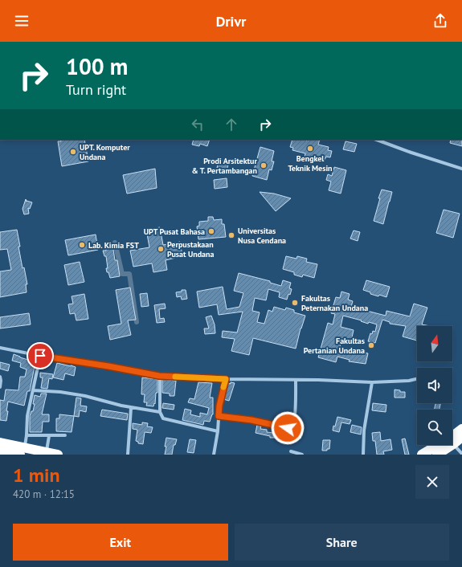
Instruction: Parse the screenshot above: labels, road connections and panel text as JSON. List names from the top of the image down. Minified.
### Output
{"places":["Bengkel Teknik Mesin","UPT. Komputer Undana","Prodi Arsitektur & T. Pertambangan","UPT Pusat Bahasa","Universitas Nusa Cendana","Lab. Kimia FST","Perpustakaan Pusat Undana","Fakultas Peternakan Undana","Fakultas Pertanian Undana"],"north":"top","page":{"header":"Drivr","turn":["100 m","Turn right"],"heading":["1 min","420 m · 12:15"],"buttons":["Exit","Share"]}}
